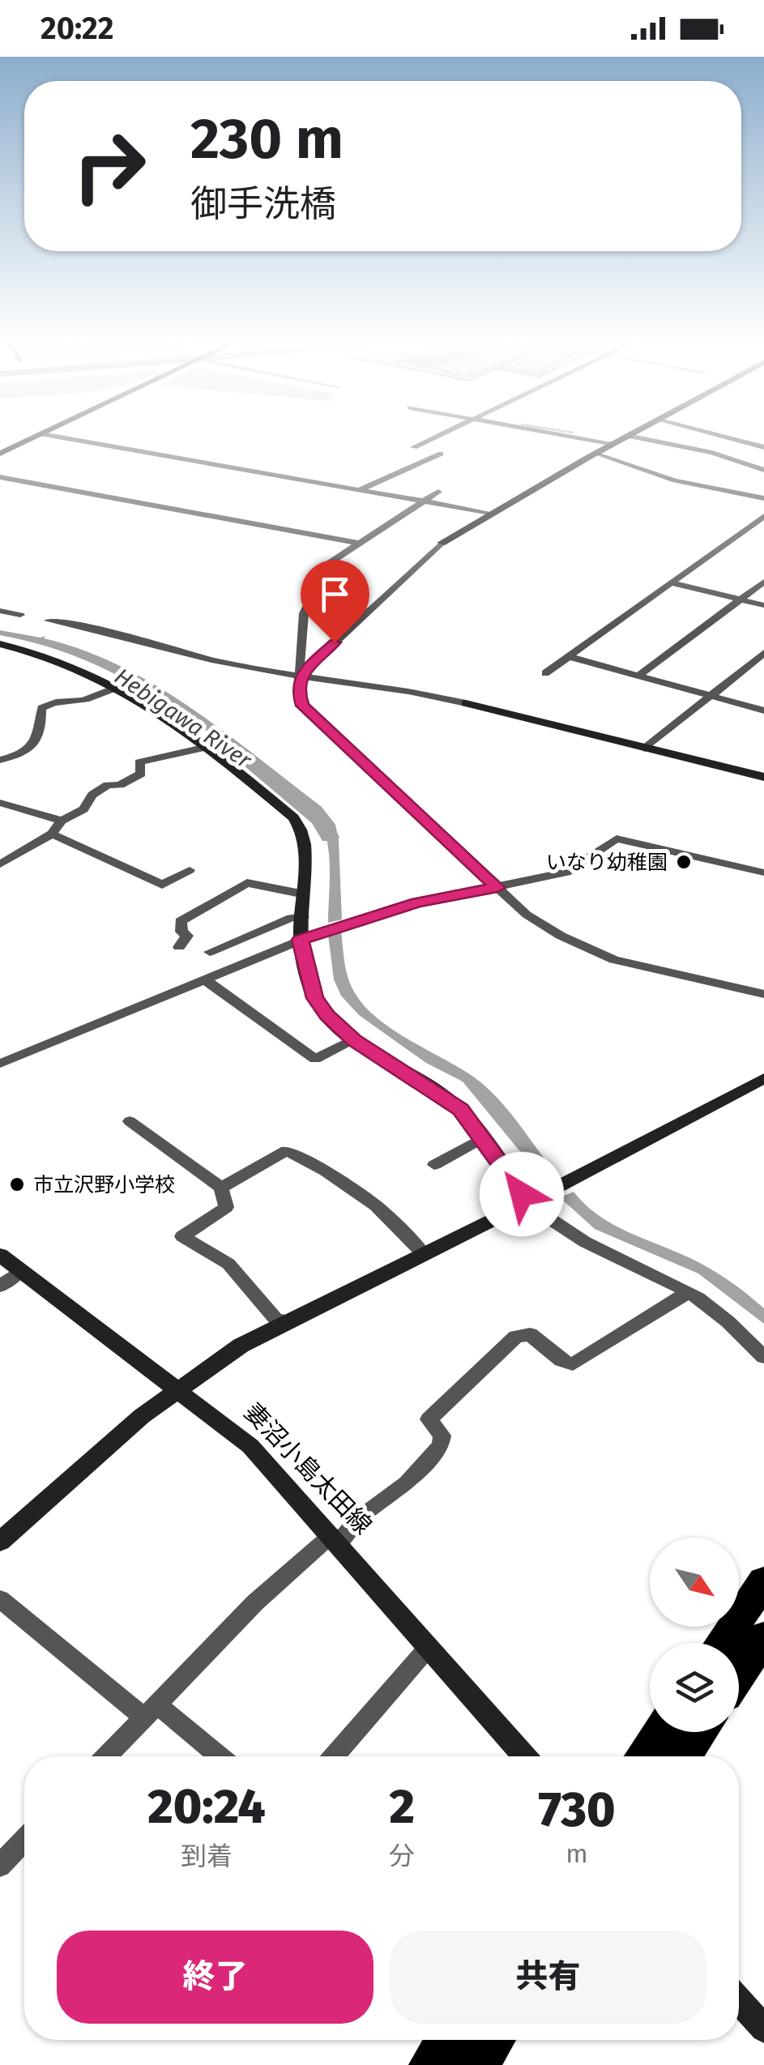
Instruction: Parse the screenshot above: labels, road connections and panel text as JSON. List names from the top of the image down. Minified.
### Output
{"streets":{"street":["妻沼小島太田線"]},"water":["Hebigawa River"],"places":["いなり幼稚園","市立沢野小学校"],"north":"bottom right","page":{"status":"20:22","turn":["230 m","御手洗橋"],"eta":["20:24","到着","2","分","730","m"],"buttons":["終了","共有"]}}
